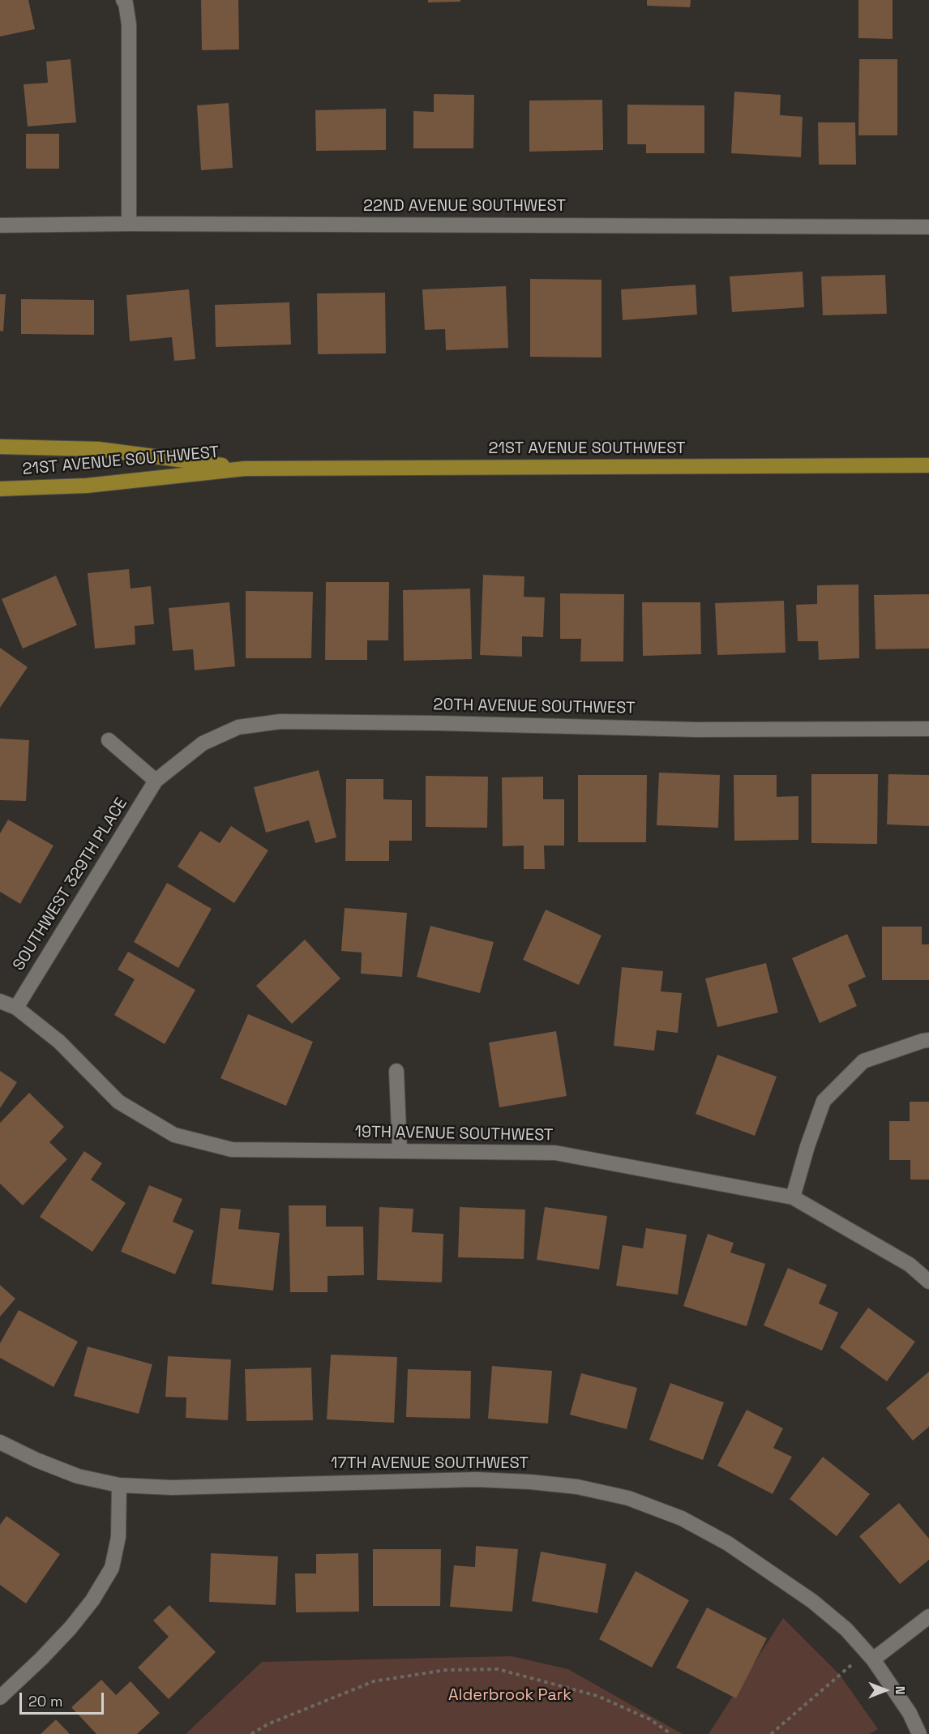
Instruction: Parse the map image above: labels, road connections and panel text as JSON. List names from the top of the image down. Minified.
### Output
{"streets":{"main road":["21ST AVENUE SOUTHWEST"],"street":["22ND AVENUE SOUTHWEST","20TH AVENUE SOUTHWEST","SOUTHWEST 329TH PLACE","19TH AVENUE SOUTHWEST","17TH AVENUE SOUTHWEST"]},"crossings":[["20TH AVENUE SOUTHWEST","SOUTHWEST 329TH PLACE"],["SOUTHWEST 329TH PLACE","19TH AVENUE SOUTHWEST"]],"parks":["Alderbrook Park"],"scale_bar":"20 m","north":"right"}
